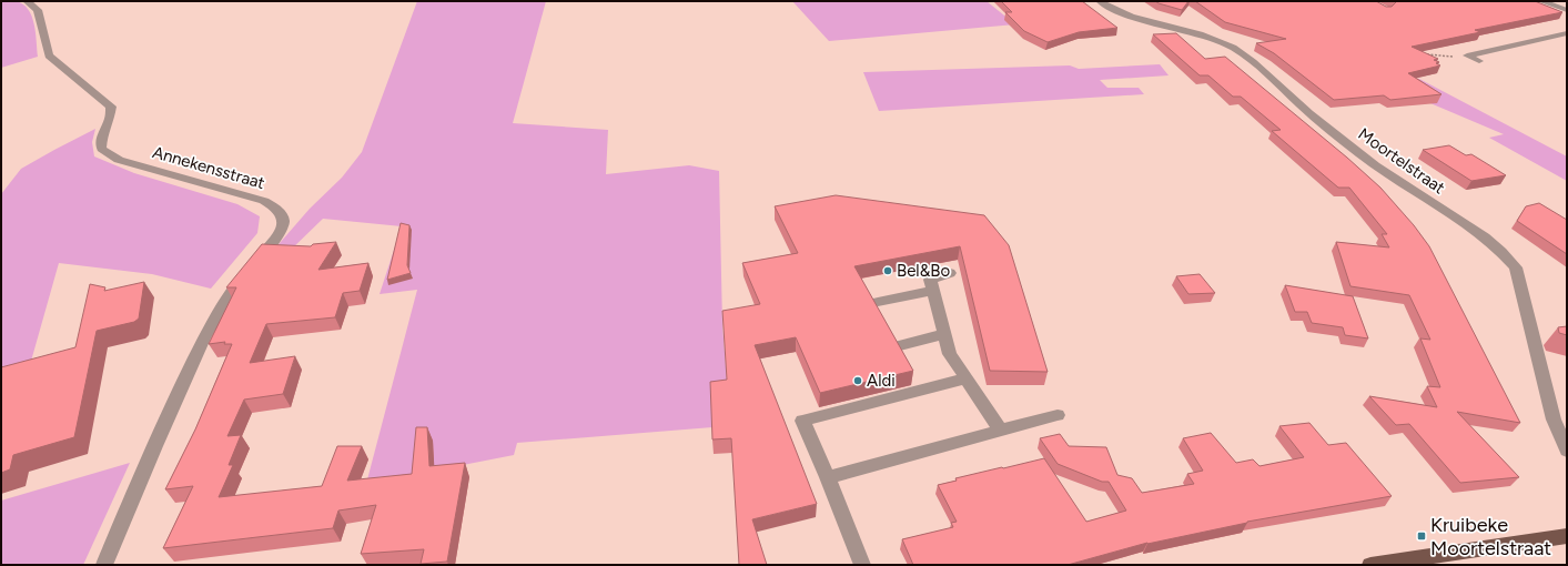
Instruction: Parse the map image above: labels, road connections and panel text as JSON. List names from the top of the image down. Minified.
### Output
{"streets":{"street":["Moortelstraat","Annekensstraat"]},"places":{"other":["Bel&Bo","Aldi"],"transit":["Kruibeke Moortelstraat"]}}
